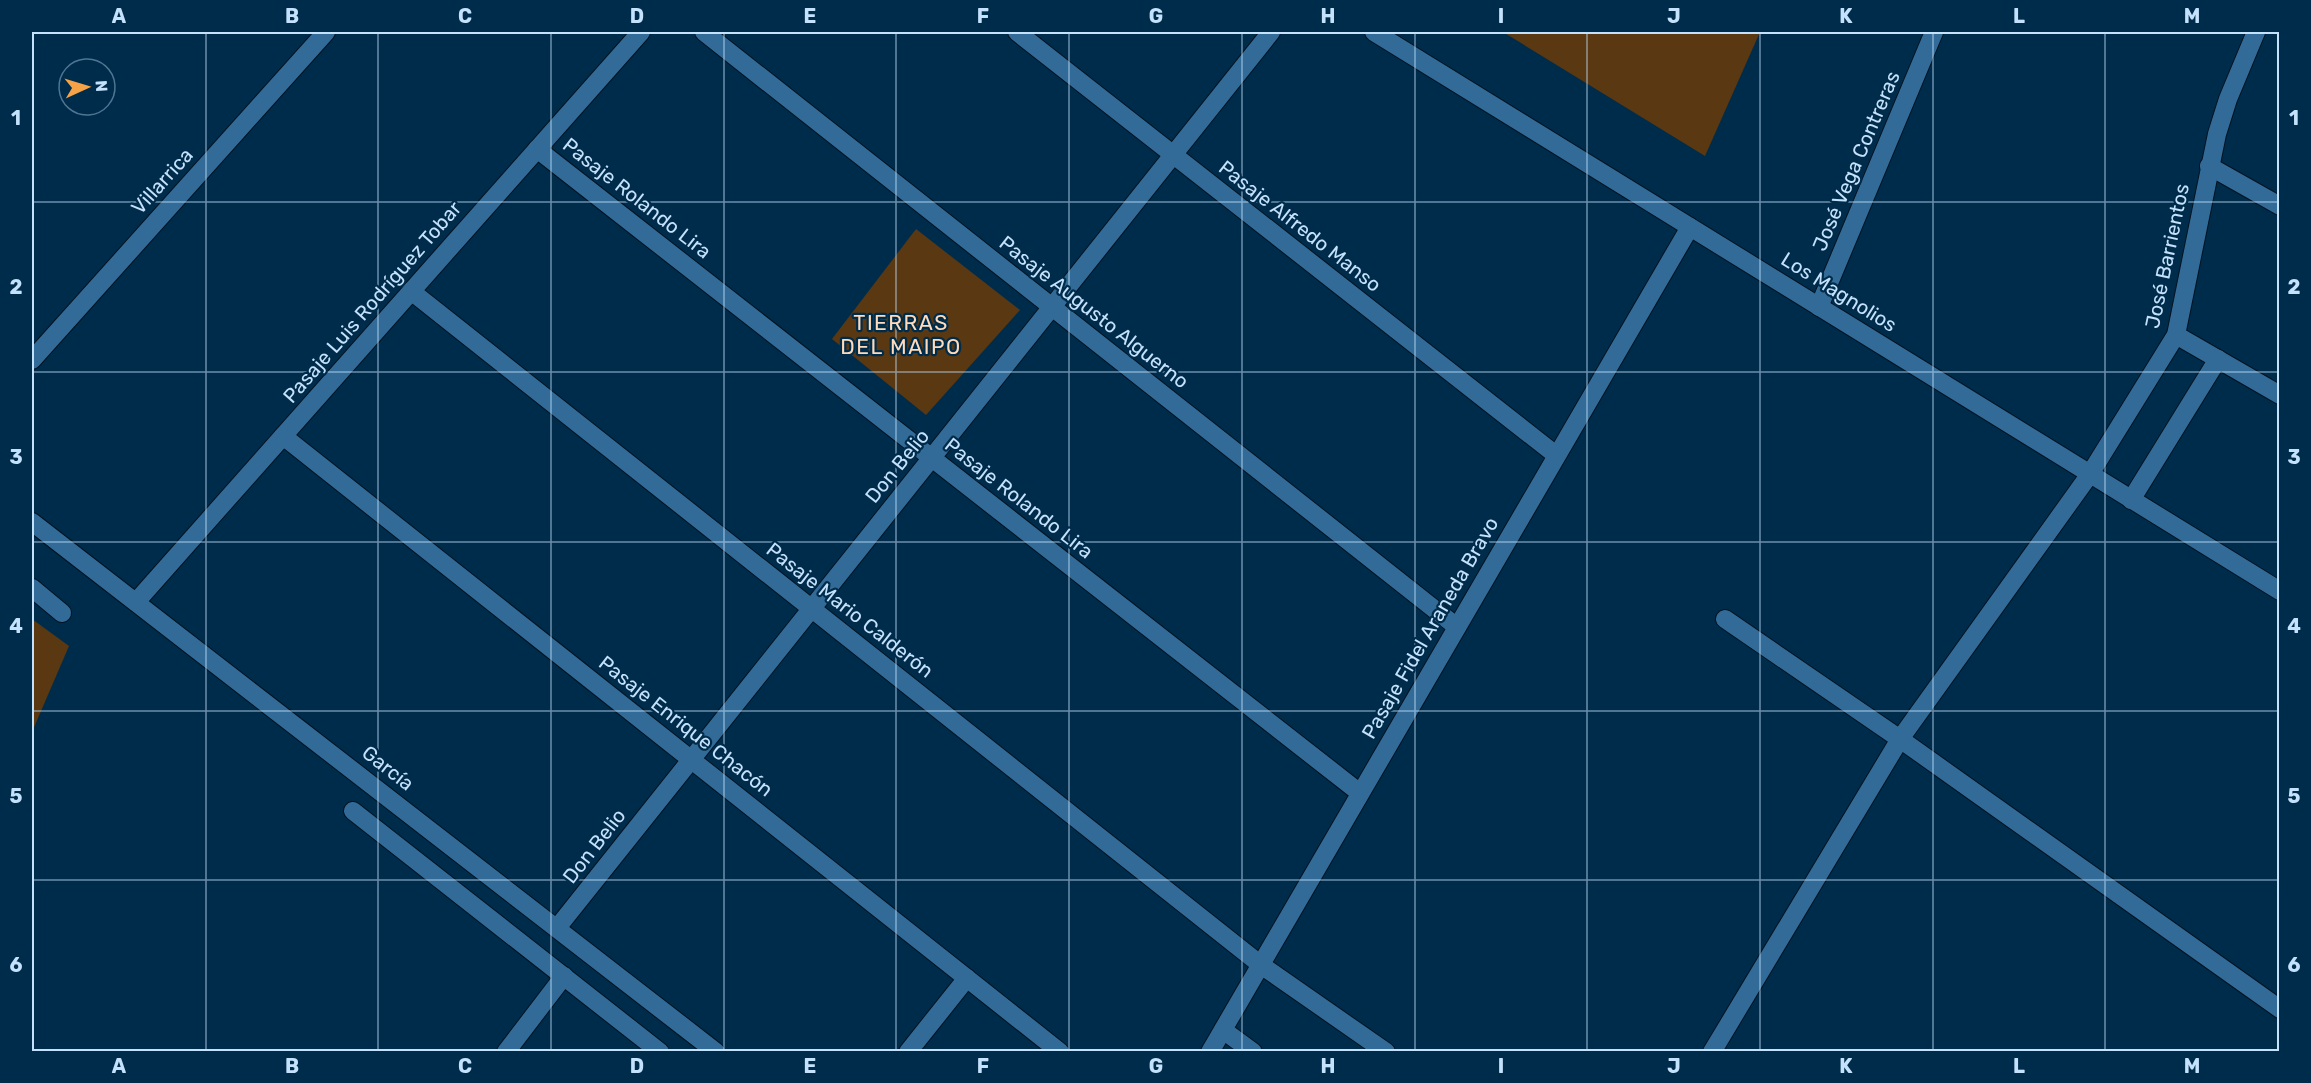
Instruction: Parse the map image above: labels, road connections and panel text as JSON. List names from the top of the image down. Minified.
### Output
{"streets":{"street":["José Vega Contreras","Villarrica","Pasaje Rolando Lira","Pasaje Alfredo Manso","José Barrientos","Los Magnolios","Pasaje Luis Rodríguez Tobar","Pasaje Augusto Alguerno","Don Belio","Pasaje Mario Calderón","Pasaje Fidel Araneda Bravo","Pasaje Enrique Chacón","García"]},"crossings":[["José Vega Contreras","Los Magnolios"],["Pasaje Rolando Lira","Pasaje Luis Rodríguez Tobar"],["Pasaje Rolando Lira","Don Belio"],["Pasaje Rolando Lira","Pasaje Fidel Araneda Bravo"],["Pasaje Alfredo Manso","Don Belio"],["Pasaje Alfredo Manso","Pasaje Fidel Araneda Bravo"],["José Barrientos","Los Magnolios"],["Los Magnolios","Pasaje Fidel Araneda Bravo"],["Pasaje Luis Rodríguez Tobar","Pasaje Mario Calderón"],["Pasaje Luis Rodríguez Tobar","Pasaje Enrique Chacón"],["Pasaje Luis Rodríguez Tobar","García"],["Pasaje Augusto Alguerno","Don Belio"],["Pasaje Augusto Alguerno","Pasaje Fidel Araneda Bravo"],["Don Belio","Pasaje Mario Calderón"],["Don Belio","Pasaje Enrique Chacón"],["Don Belio","García"],["Pasaje Mario Calderón","Pasaje Fidel Araneda Bravo"]],"districts":["TIERRAS DEL MAIPO"],"north":"right","grid":{"columns":["A","B","C","D","E","F","G","H","I","J","K","L","M"],"rows":["1","2","3","4","5","6"]}}
